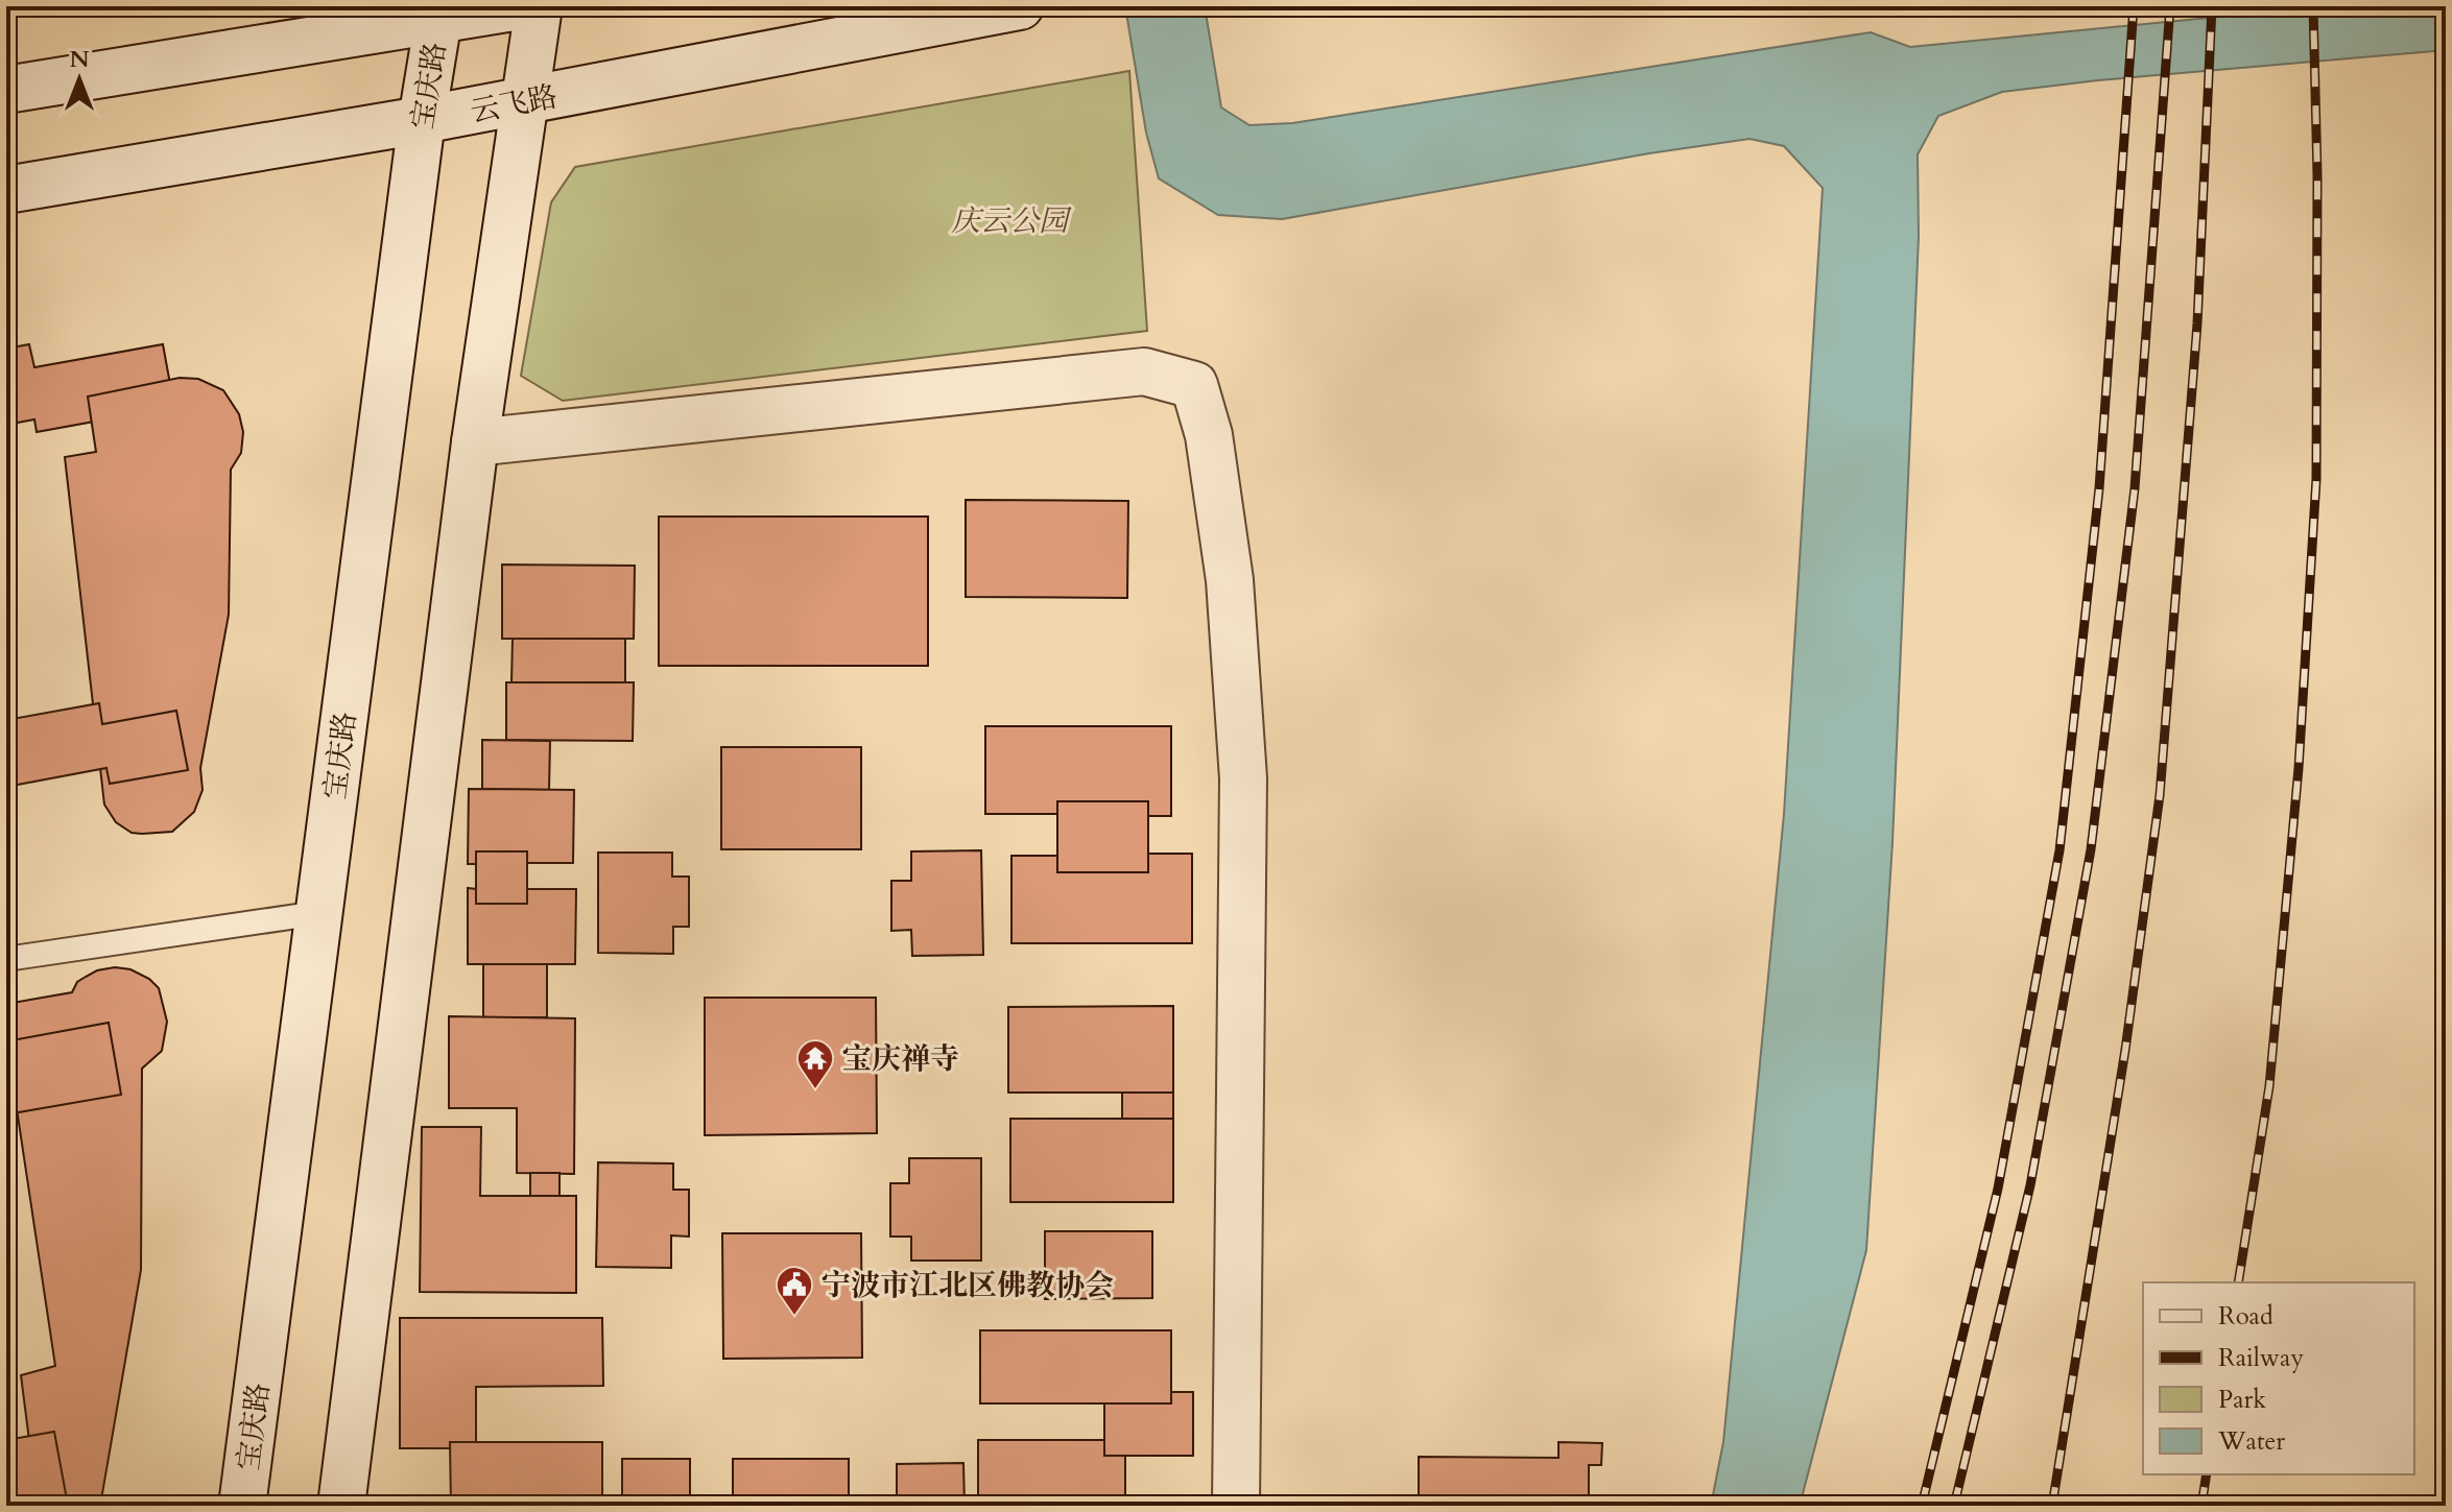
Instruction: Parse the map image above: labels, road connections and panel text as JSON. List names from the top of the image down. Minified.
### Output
{"streets":{"main road":["宝庆路","云飞路"]},"crossings":[["宝庆路","云飞路"]],"parks":["庆云公园"],"places":{"temple":["宝庆禅寺"],"public building":["宁波市江北区佛教协会"]},"legend":["Road","Railway","Park","Water"],"north":"top"}
